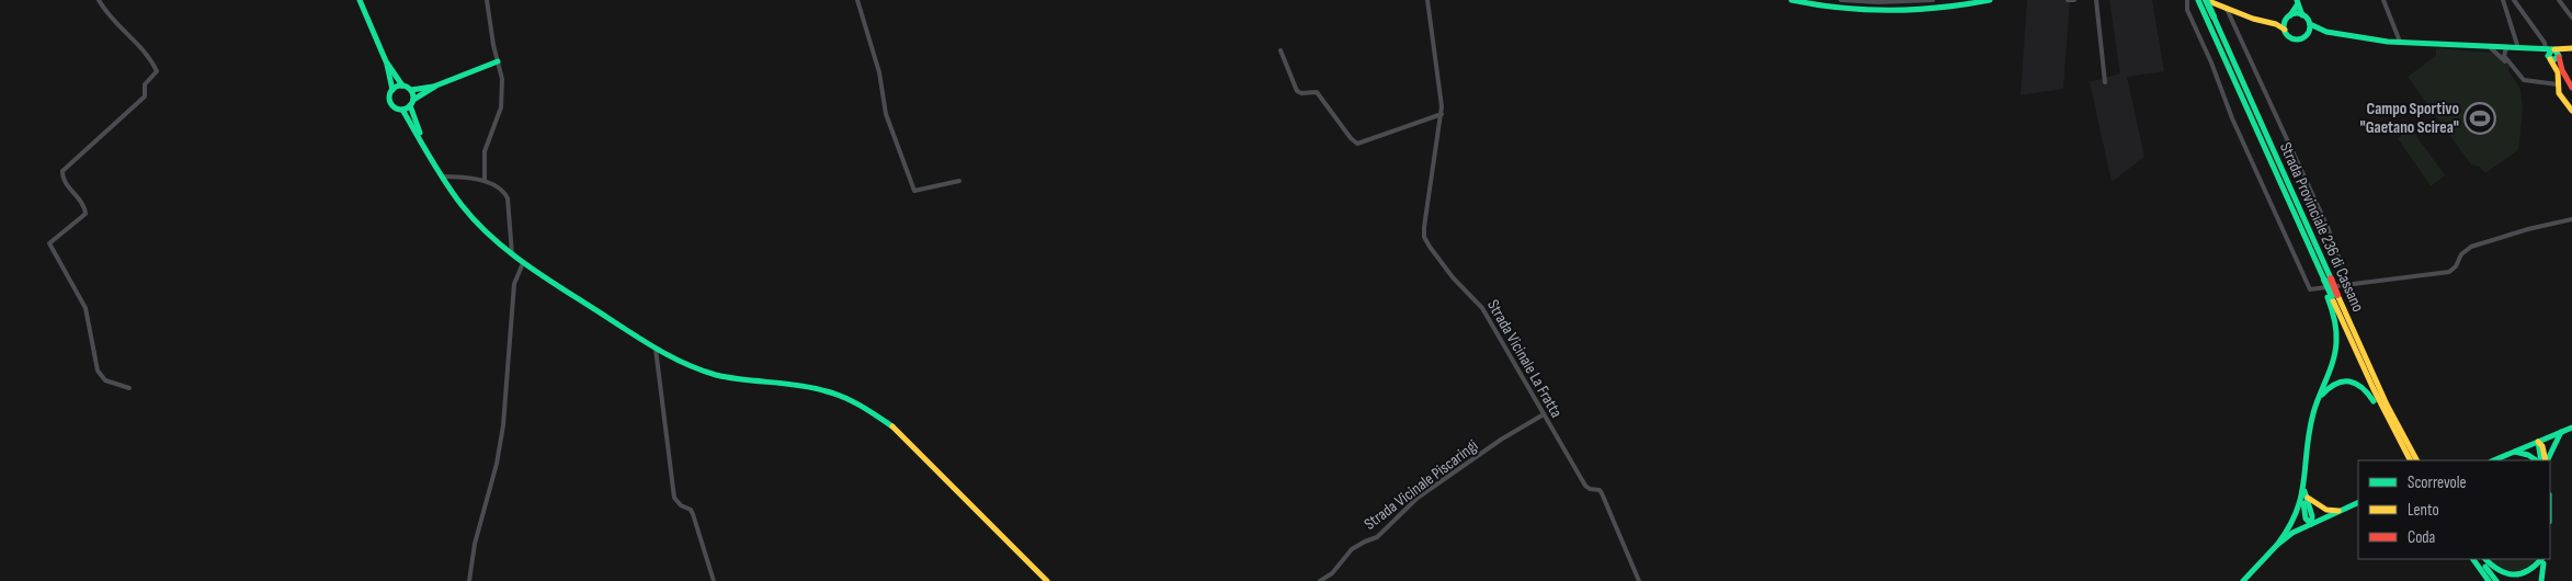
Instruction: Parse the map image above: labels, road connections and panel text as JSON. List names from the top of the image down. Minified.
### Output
{"streets":{"main road":["Strada Provinciale 236 di Cassano"],"street":["Strada Vicinale La Fratta","Strada Vicinale Piscaringi"]},"crossings":[["Strada Vicinale La Fratta","Strada Vicinale Piscaringi"]],"places":{"sports":["Campo Sportivo \"Gaetano Scirea\""]},"legend":["Scorrevole","Lento","Coda"]}
